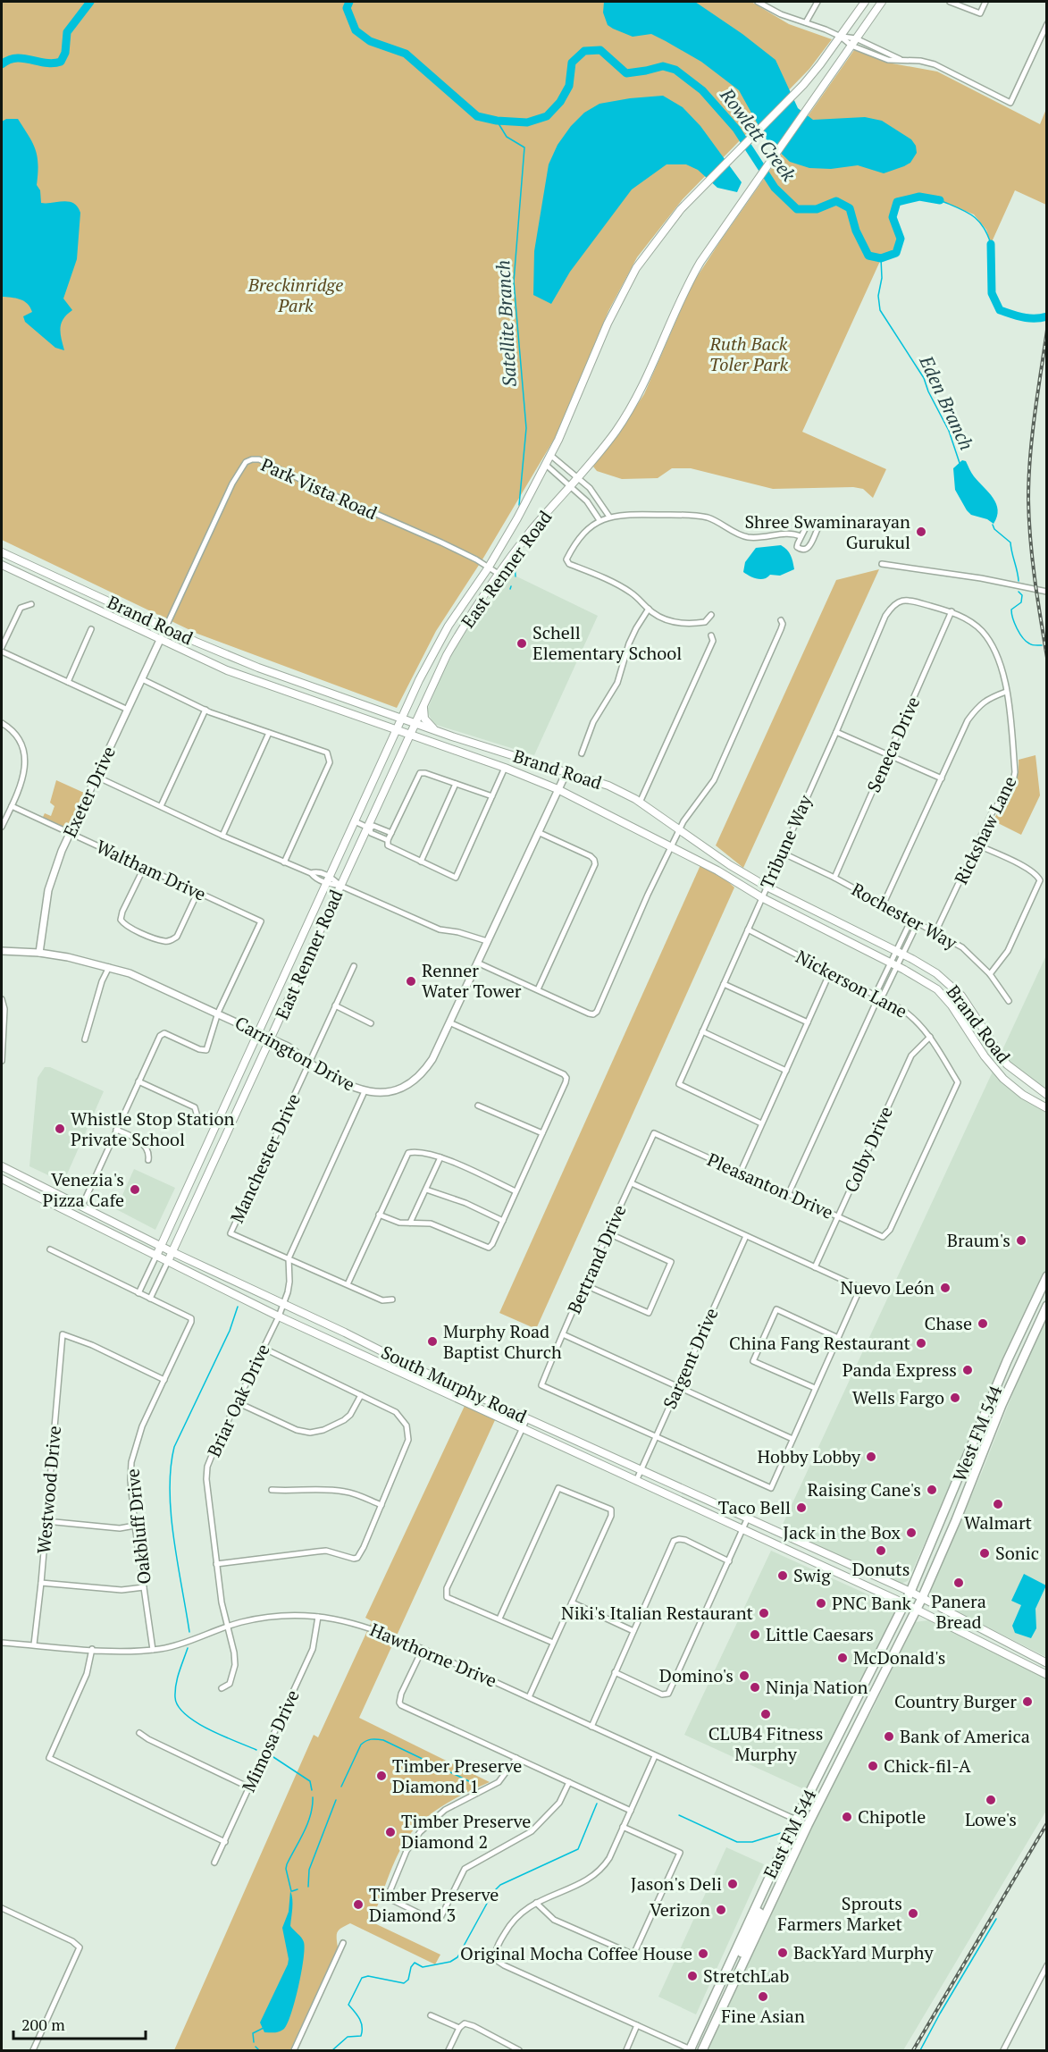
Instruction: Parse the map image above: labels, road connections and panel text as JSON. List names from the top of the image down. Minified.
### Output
{"streets":{"main road":["East Renner Road","Brand Road","South Murphy Road","West FM 544","East FM 544"],"street":["Park Vista Road","Seneca Drive","Exeter Drive","Rickshaw Lane","Tribune Way","Waltham Drive","Rochester Way","Nickerson Lane","Carrington Drive","Colby Drive","Manchester Drive","Pleasanton Drive","Bertrand Drive","Sargent Drive","Briar Oak Drive","Westwood Drive","Oakbluff Drive","Hawthorne Drive","Mimosa Drive"]},"crossings":[["Park Vista Road","East Renner Road"],["Park Vista Road","Brand Road"],["East Renner Road","Brand Road"],["East Renner Road","Carrington Drive"],["East Renner Road","South Murphy Road"],["East Renner Road","Oakbluff Drive"],["Brand Road","Exeter Drive"],["Brand Road","Tribune Way"],["Brand Road","Carrington Drive"],["Seneca Drive","Rickshaw Lane"],["Seneca Drive","Rochester Way"],["Exeter Drive","Waltham Drive"],["Exeter Drive","Carrington Drive"],["Rickshaw Lane","Tribune Way"],["Rickshaw Lane","Rochester Way"],["Tribune Way","Rochester Way"],["Tribune Way","Nickerson Lane"],["Waltham Drive","Carrington Drive"],["Nickerson Lane","Colby Drive"],["Nickerson Lane","Pleasanton Drive"],["Carrington Drive","Manchester Drive"],["Colby Drive","Pleasanton Drive"],["Manchester Drive","Briar Oak Drive"],["Pleasanton Drive","Bertrand Drive"],["Bertrand Drive","Sargent Drive"],["Sargent Drive","South Murphy Road"],["South Murphy Road","Briar Oak Drive"],["South Murphy Road","West FM 544"],["South Murphy Road","East FM 544"],["Briar Oak Drive","Hawthorne Drive"],["West FM 544","East FM 544"],["Westwood Drive","Oakbluff Drive"],["Westwood Drive","Hawthorne Drive"],["Oakbluff Drive","Hawthorne Drive"],["Hawthorne Drive","Mimosa Drive"],["Hawthorne Drive","East FM 544"]],"water":["Rowlett Creek","Satellite Branch","Eden Branch"],"parks":["Breckinridge Park","Ruth Back Toler Park"],"places":["Shree Swaminarayan Gurukul","Schell Elementary School","Renner Water Tower","Whistle Stop Station Private School","Venezia's Pizza Cafe","Braum's","Nuevo León","Chase","Murphy Road Baptist Church","China Fang Restaurant","Panda Express","Wells Fargo","Hobby Lobby","Raising Cane's","Walmart","Taco Bell","Jack in the Box","Donuts","Sonic","Swig","Panera Bread","PNC Bank","Niki's Italian Restaurant","Little Caesars","McDonald's","Domino's","Ninja Nation","Country Burger","CLUB4 Fitness Murphy","Bank of America","Chick-fil-A","Timber Preserve Diamond 1","Lowe's","Chipotle","Timber Preserve Diamond 2","Jason's Deli","Timber Preserve Diamond 3","Verizon","Sprouts Farmers Market","BackYard Murphy","Original Mocha Coffee House","StretchLab","Fine Asian"],"scale_bar":"200 m"}
